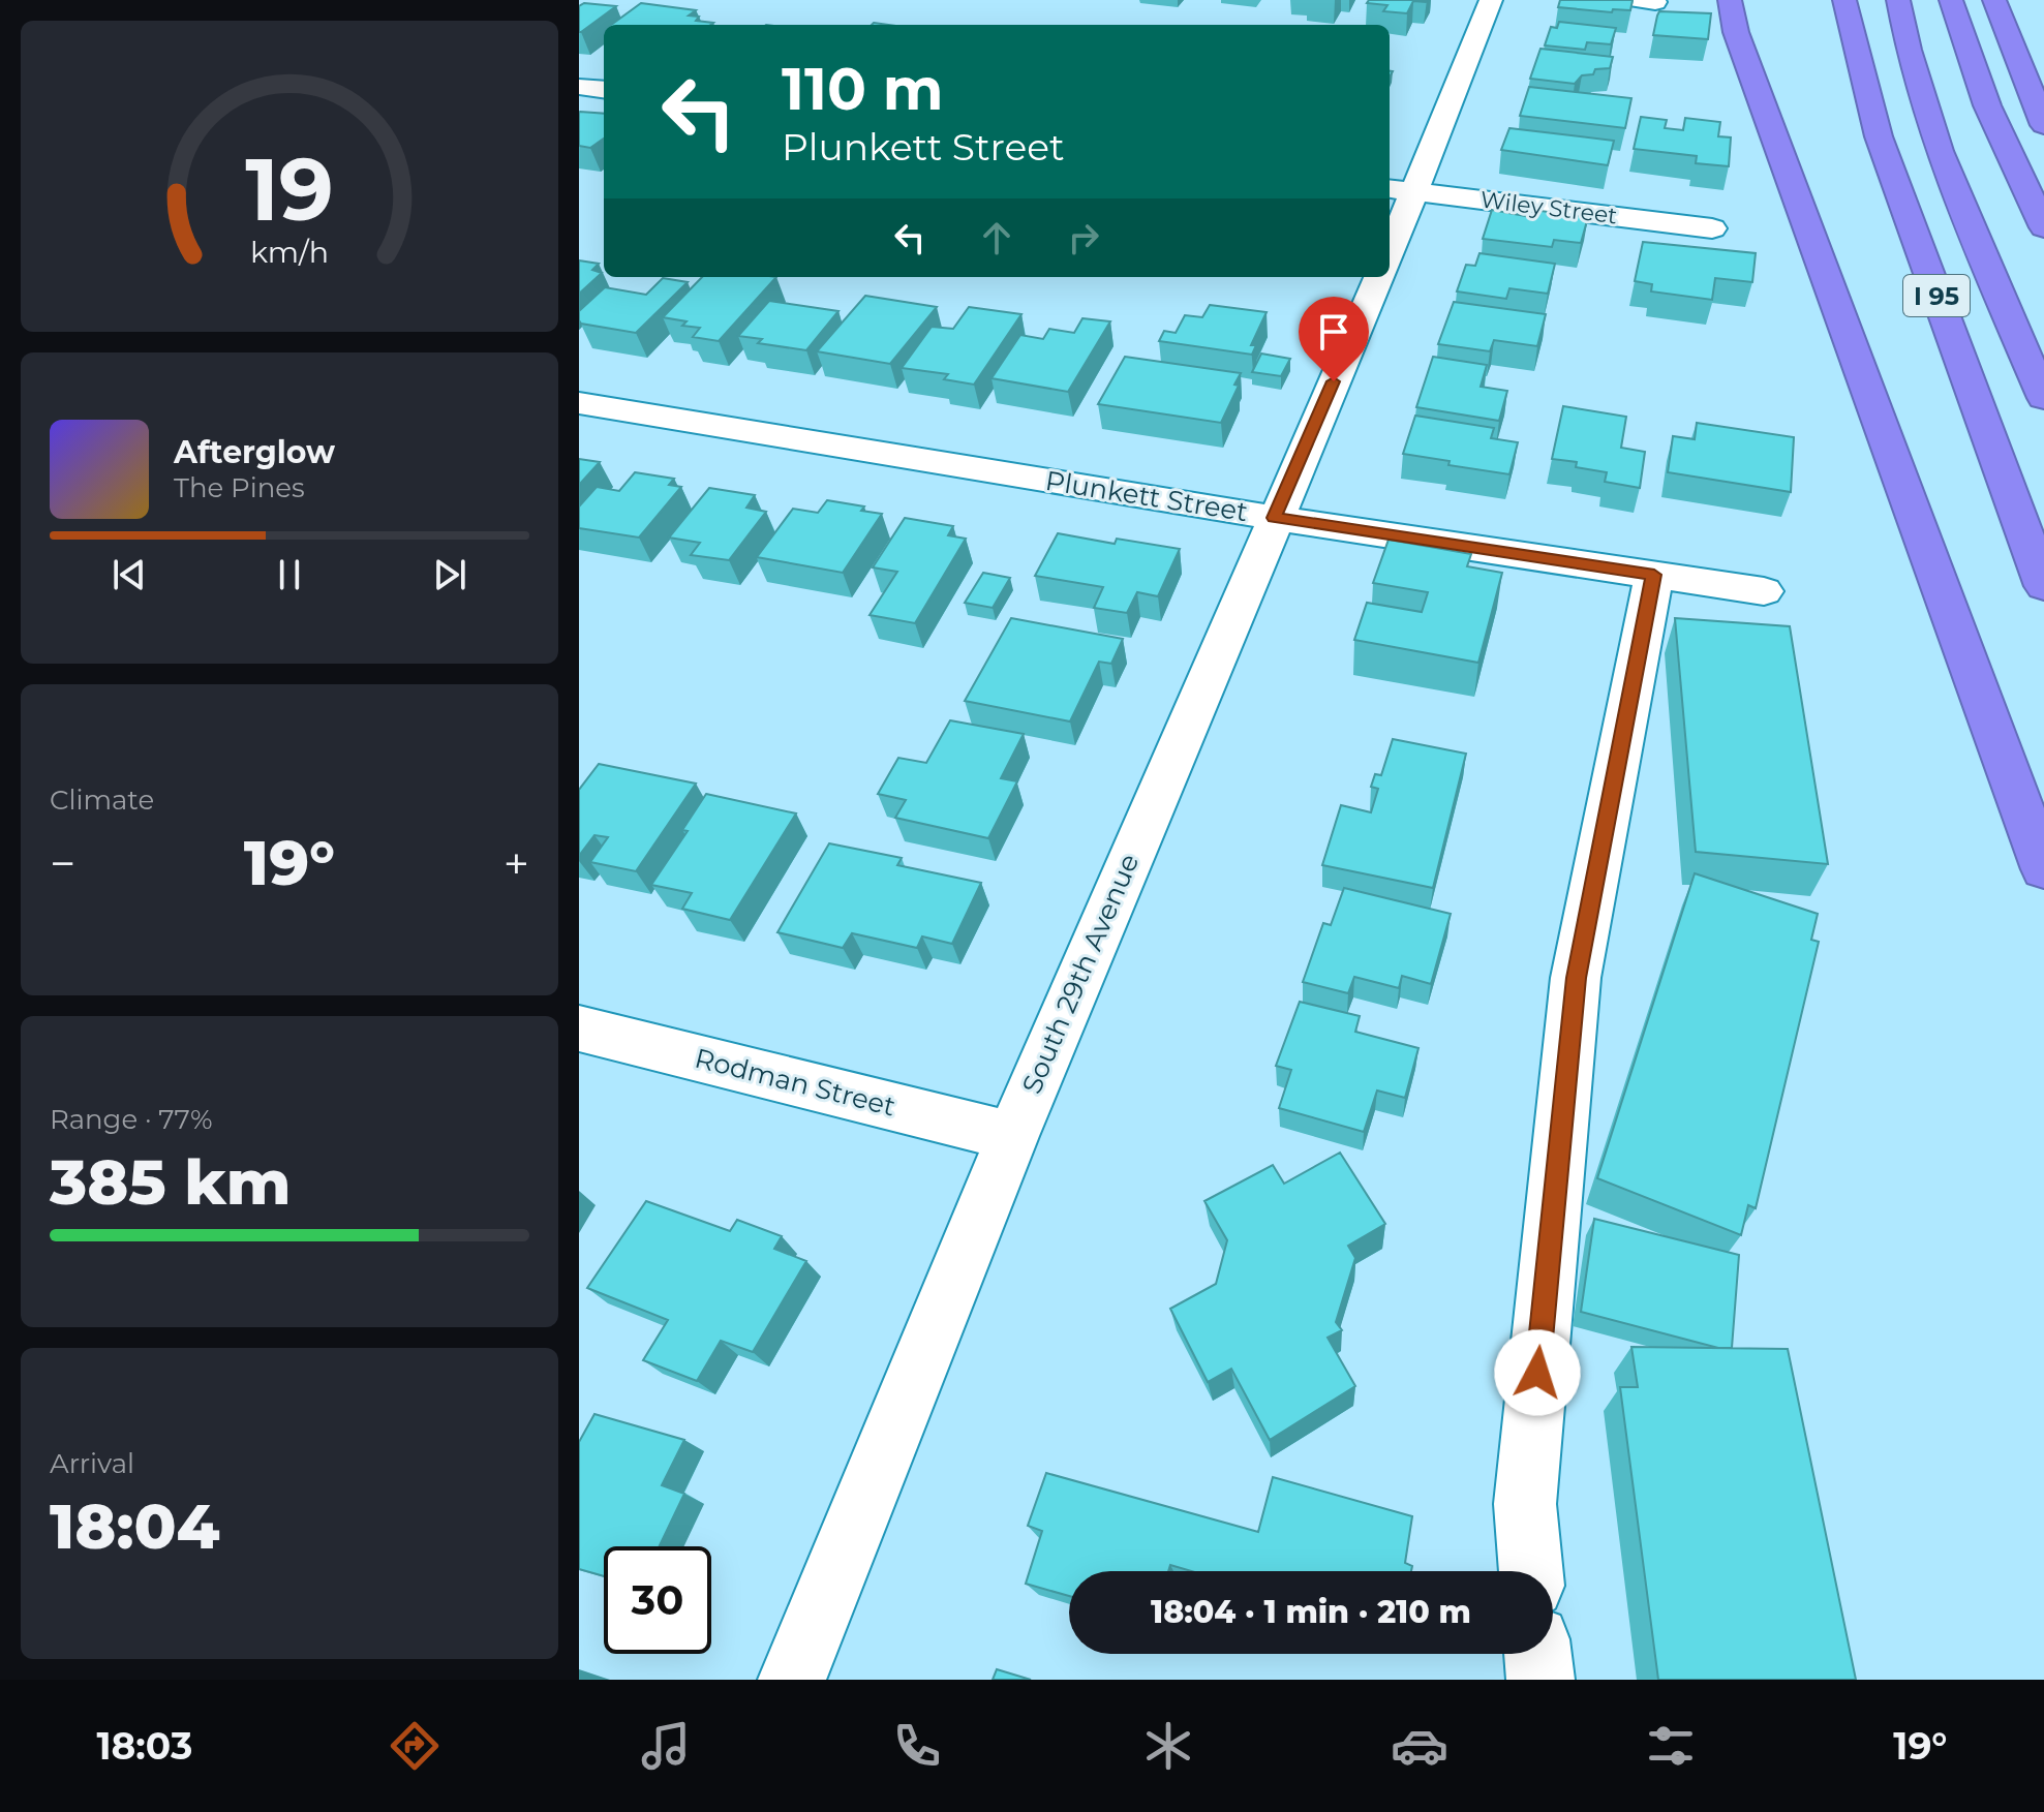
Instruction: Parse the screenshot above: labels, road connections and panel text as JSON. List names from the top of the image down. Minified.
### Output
{"streets":{"highway":["I 95"],"street":["Wiley Street","Plunkett Street","South 29th Avenue","Rodman Street"]},"crossings":[["Plunkett Street","South 29th Avenue"],["South 29th Avenue","Rodman Street"]],"page":{"turn":["110 m","Plunkett Street"],"song":["Afterglow","The Pines"],"tile":["Climate",["Range · 77%","385 km"],["Arrival","18:04"]],"heat":["−","19°","+"],"limit":"30","trip":"18:04 · 1 min · 210 m","tabs":["18:03","19°"],"gauge":["19","km/h"]}}
